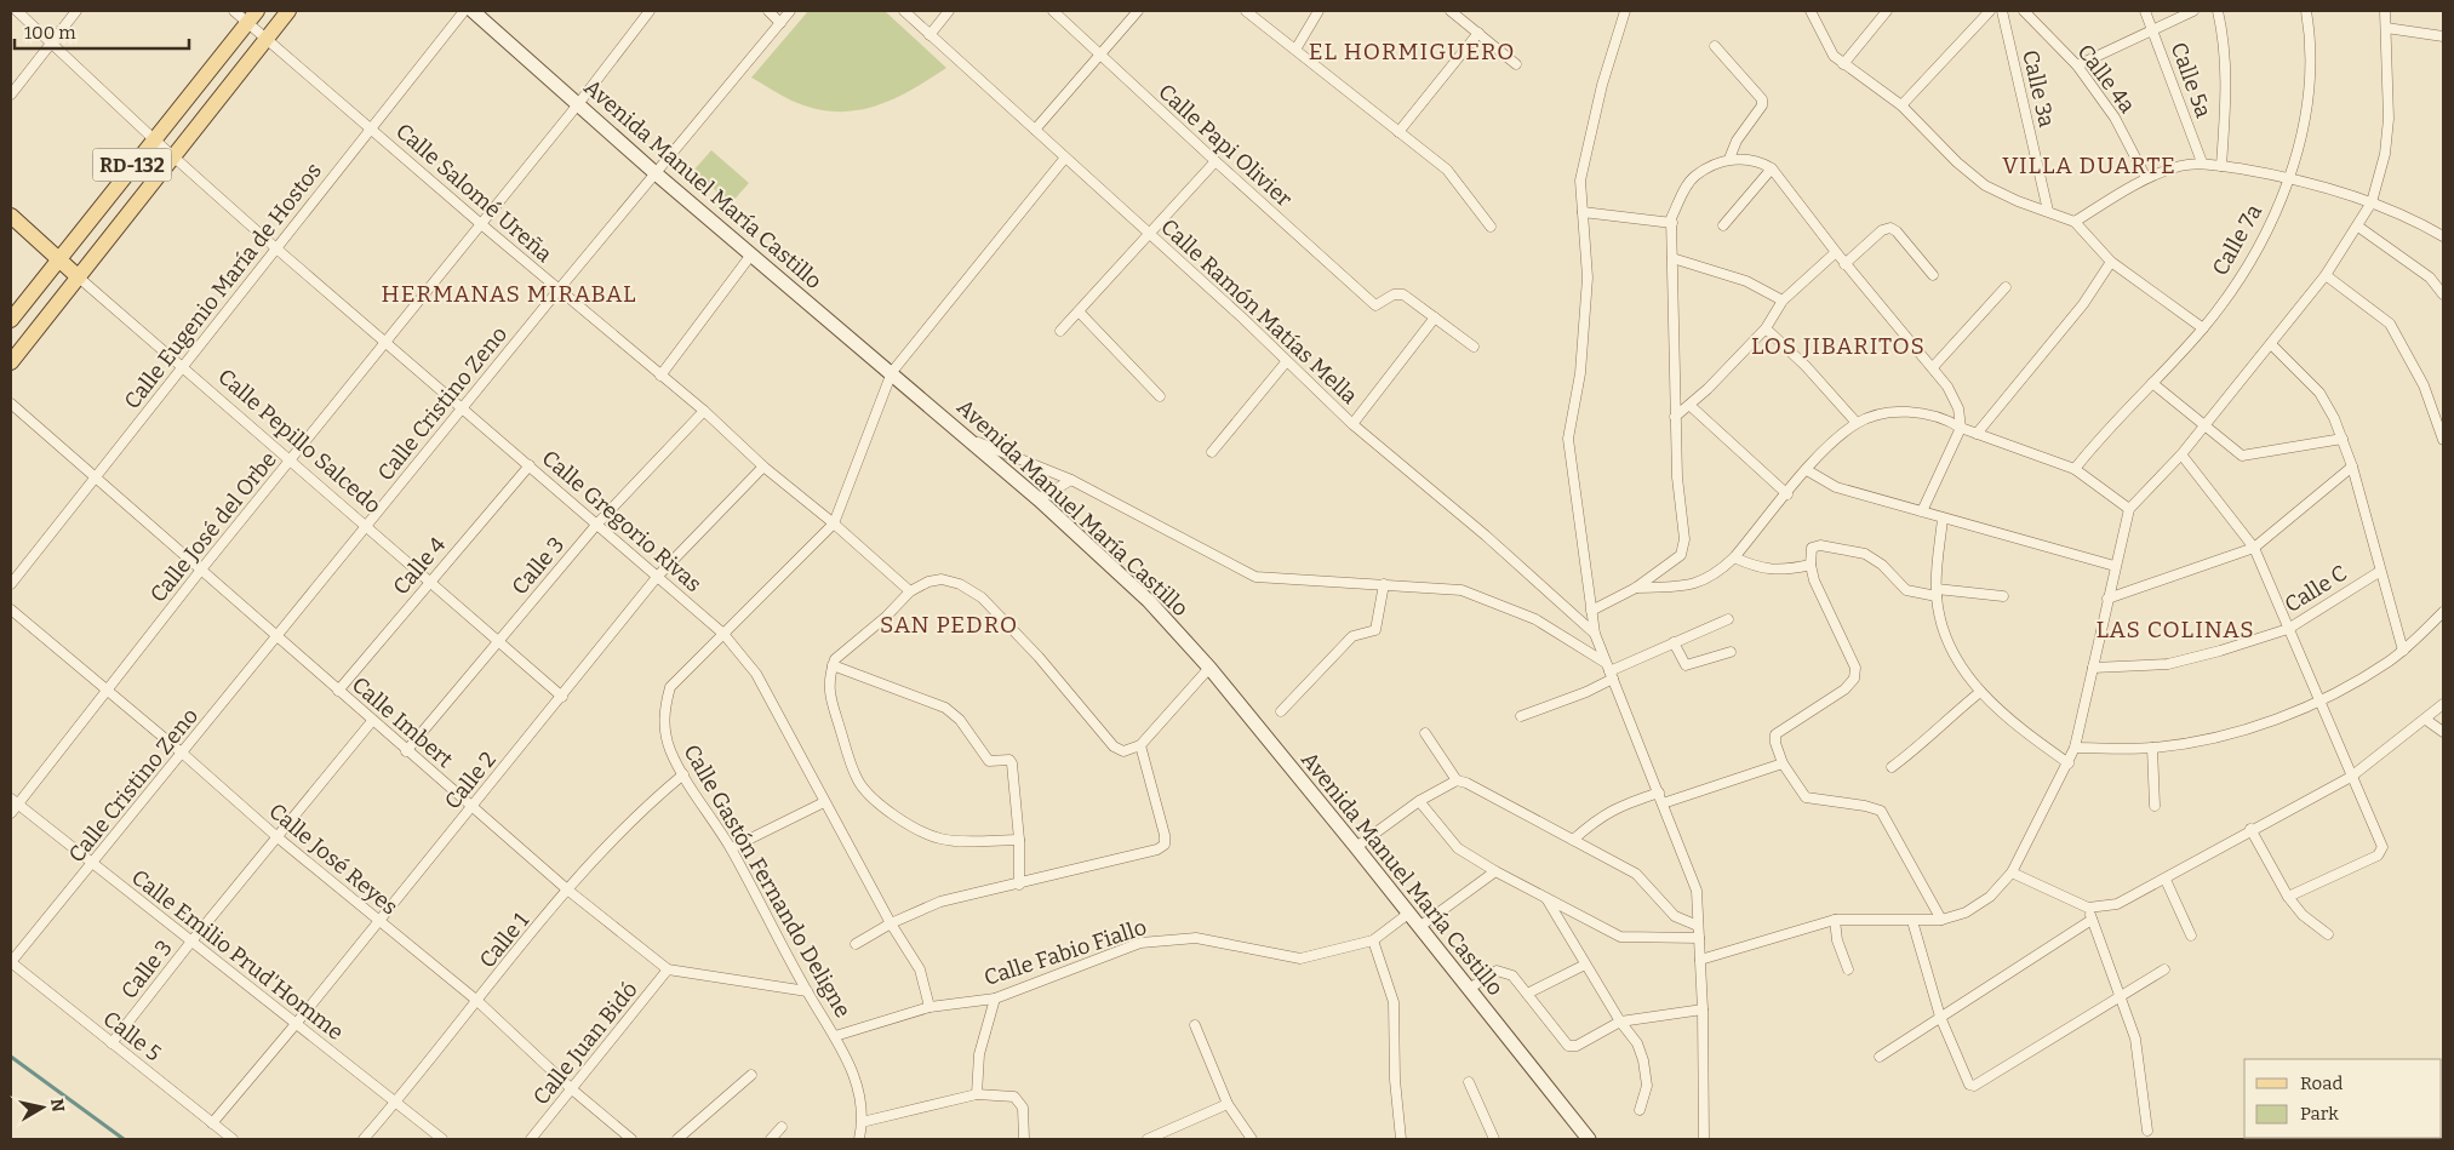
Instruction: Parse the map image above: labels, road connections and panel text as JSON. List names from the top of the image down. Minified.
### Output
{"streets":{"main road":["RD-132","Calle Pepillo Salcedo"],"street":["Calle 4a","Calle 5a","Calle 3a","Calle Papi Olivier","Avenida Manuel María Castillo","Calle Salomé Ureña","Calle 7a","Calle Eugenio María de Hostos","Calle Ramón Matías Mella","Calle Cristino Zeno","Calle Gregorio Rivas","Calle José del Orbe","Calle 4","Calle 3","Calle C","Calle Imbert","Calle 2","Calle José Reyes","Calle Gastón Fernando Deligne","Calle 1","Calle Fabio Fiallo","Calle Emilio Prud'Homme","Calle 5","Calle Juan Bidó"]},"crossings":[["RD-132","Calle Salomé Ureña"],["RD-132","Calle Pepillo Salcedo"],["RD-132","Calle Gregorio Rivas"],["Avenida Manuel María Castillo","Calle Cristino Zeno"],["Avenida Manuel María Castillo","Calle José del Orbe"],["Avenida Manuel María Castillo","Calle Gastón Fernando Deligne"],["Avenida Manuel María Castillo","Calle Fabio Fiallo"],["Calle Salomé Ureña","Calle Eugenio María de Hostos"],["Calle Salomé Ureña","Calle Cristino Zeno"],["Calle Salomé Ureña","Calle José del Orbe"],["Calle Salomé Ureña","Calle 3"],["Calle Salomé Ureña","Calle 2"],["Calle Salomé Ureña","Calle Gastón Fernando Deligne"],["Calle Eugenio María de Hostos","Calle Pepillo Salcedo"],["Calle Eugenio María de Hostos","Calle Gregorio Rivas"],["Calle Eugenio María de Hostos","Calle Imbert"],["Calle Ramón Matías Mella","Calle Gastón Fernando Deligne"],["Calle Cristino Zeno","Calle Pepillo Salcedo"],["Calle Cristino Zeno","Calle Gregorio Rivas"],["Calle Cristino Zeno","Calle Imbert"],["Calle Cristino Zeno","Calle José Reyes"],["Calle Cristino Zeno","Calle Emilio Prud'Homme"],["Calle Cristino Zeno","Calle 5"],["Calle Pepillo Salcedo","Calle José del Orbe"],["Calle Pepillo Salcedo","Calle 4"],["Calle Pepillo Salcedo","Calle 3"],["Calle Pepillo Salcedo","Calle 2"],["Calle Gregorio Rivas","Calle José del Orbe"],["Calle Gregorio Rivas","Calle 4"],["Calle Gregorio Rivas","Calle 3"],["Calle Gregorio Rivas","Calle 2"],["Calle Gregorio Rivas","Calle Gastón Fernando Deligne"],["Calle Gregorio Rivas","Calle Fabio Fiallo"],["Calle José del Orbe","Calle Imbert"],["Calle José del Orbe","Calle José Reyes"],["Calle José del Orbe","Calle Emilio Prud'Homme"],["Calle 4","Calle Imbert"],["Calle 3","Calle Imbert"],["Calle 3","Calle José Reyes"],["Calle 3","Calle Emilio Prud'Homme"],["Calle 3","Calle 5"],["Calle Imbert","Calle 2"],["Calle Imbert","Calle Gastón Fernando Deligne"],["Calle Imbert","Calle 1"],["Calle Imbert","Calle Juan Bidó"],["Calle 2","Calle José Reyes"],["Calle 2","Calle Emilio Prud'Homme"],["Calle 2","Calle 5"],["Calle José Reyes","Calle 1"],["Calle José Reyes","Calle Juan Bidó"],["Calle Gastón Fernando Deligne","Calle 1"],["Calle Gastón Fernando Deligne","Calle Fabio Fiallo"],["Calle 1","Calle Emilio Prud'Homme"]],"districts":["EL HORMIGUERO","VILLA DUARTE","HERMANAS MIRABAL","LOS JIBARITOS","SAN PEDRO","LAS COLINAS"],"legend":["Road","Park"],"scale_bar":"100 m","north":"right"}
